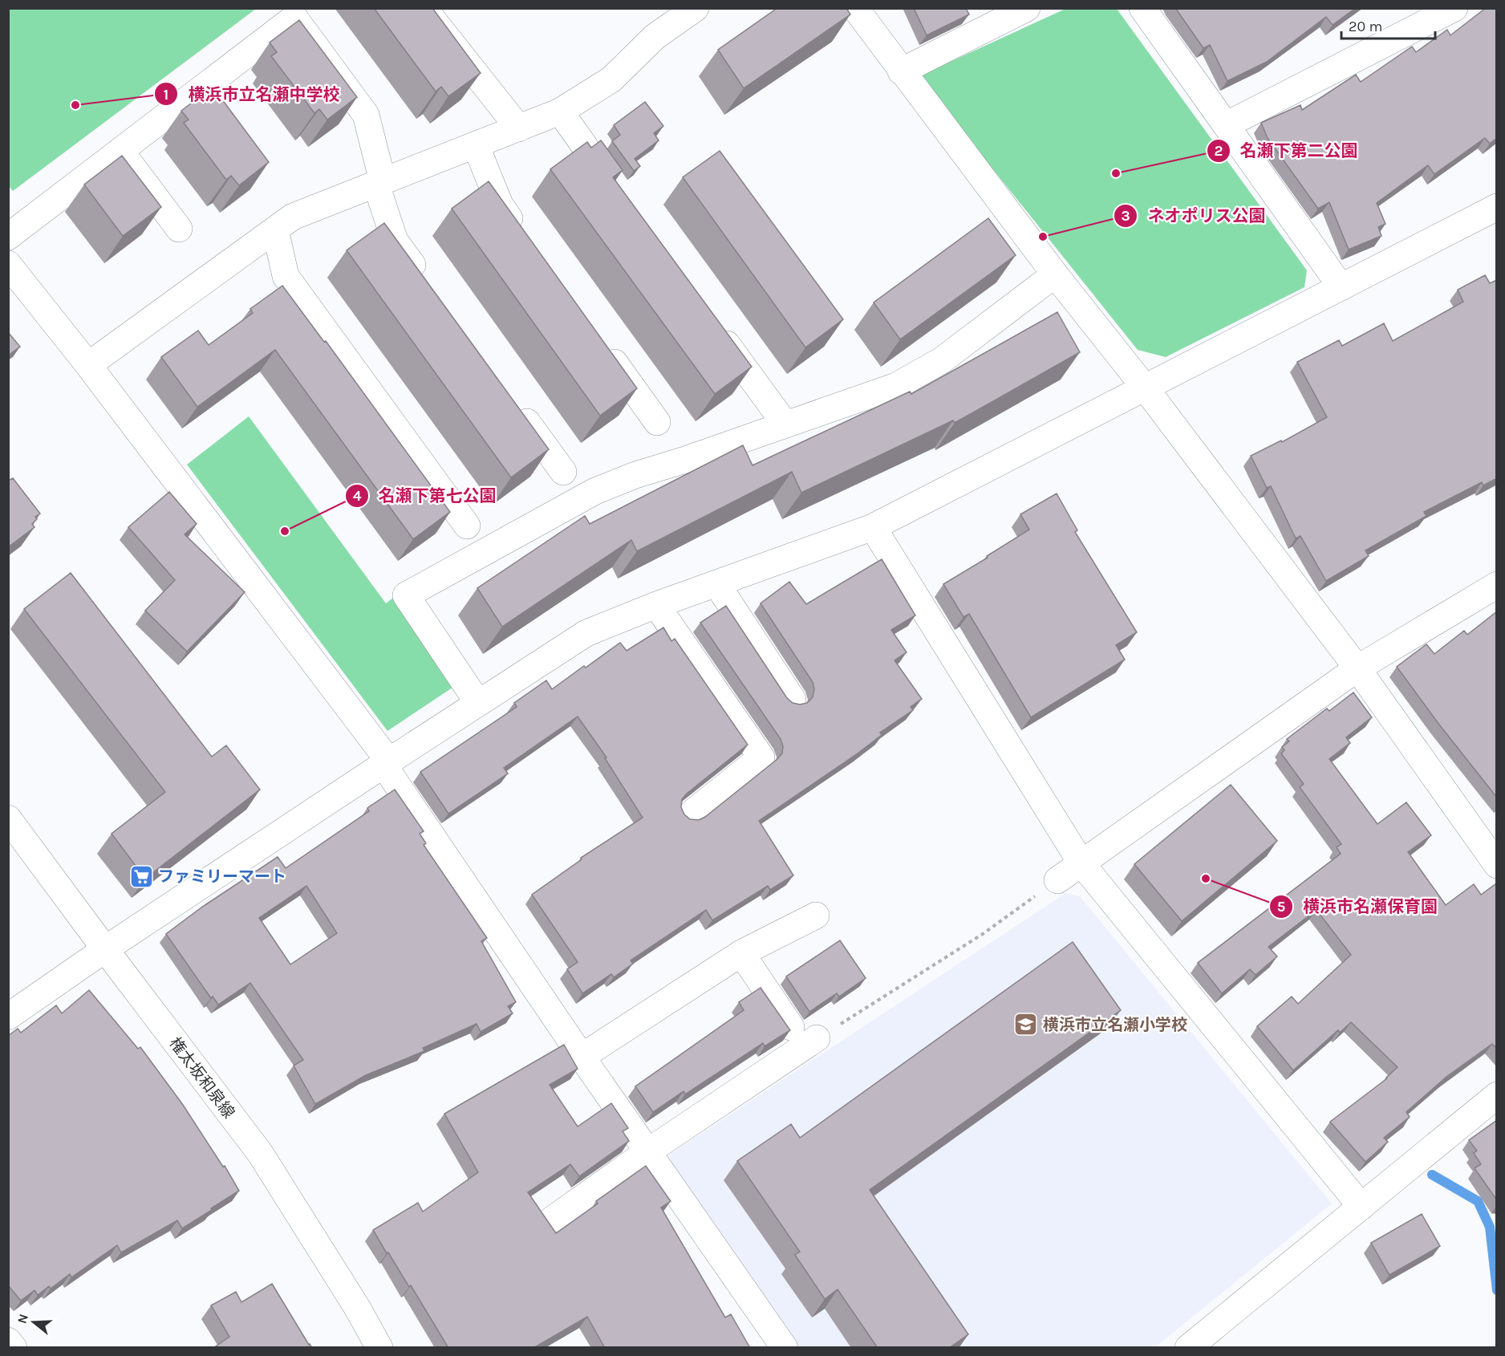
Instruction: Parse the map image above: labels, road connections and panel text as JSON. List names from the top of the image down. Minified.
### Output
{"streets":{"street":["権太坂和泉線"]},"places":{"other":["横浜市立名瀬中学校","名瀬下第二公園","ネオポリス公園","名瀬下第七公園","横浜市名瀬保育園"],"supermarket":["ファミリーマート"],"school or university":["横浜市立名瀬小学校"]},"scale_bar":"20 m","north":"left"}
